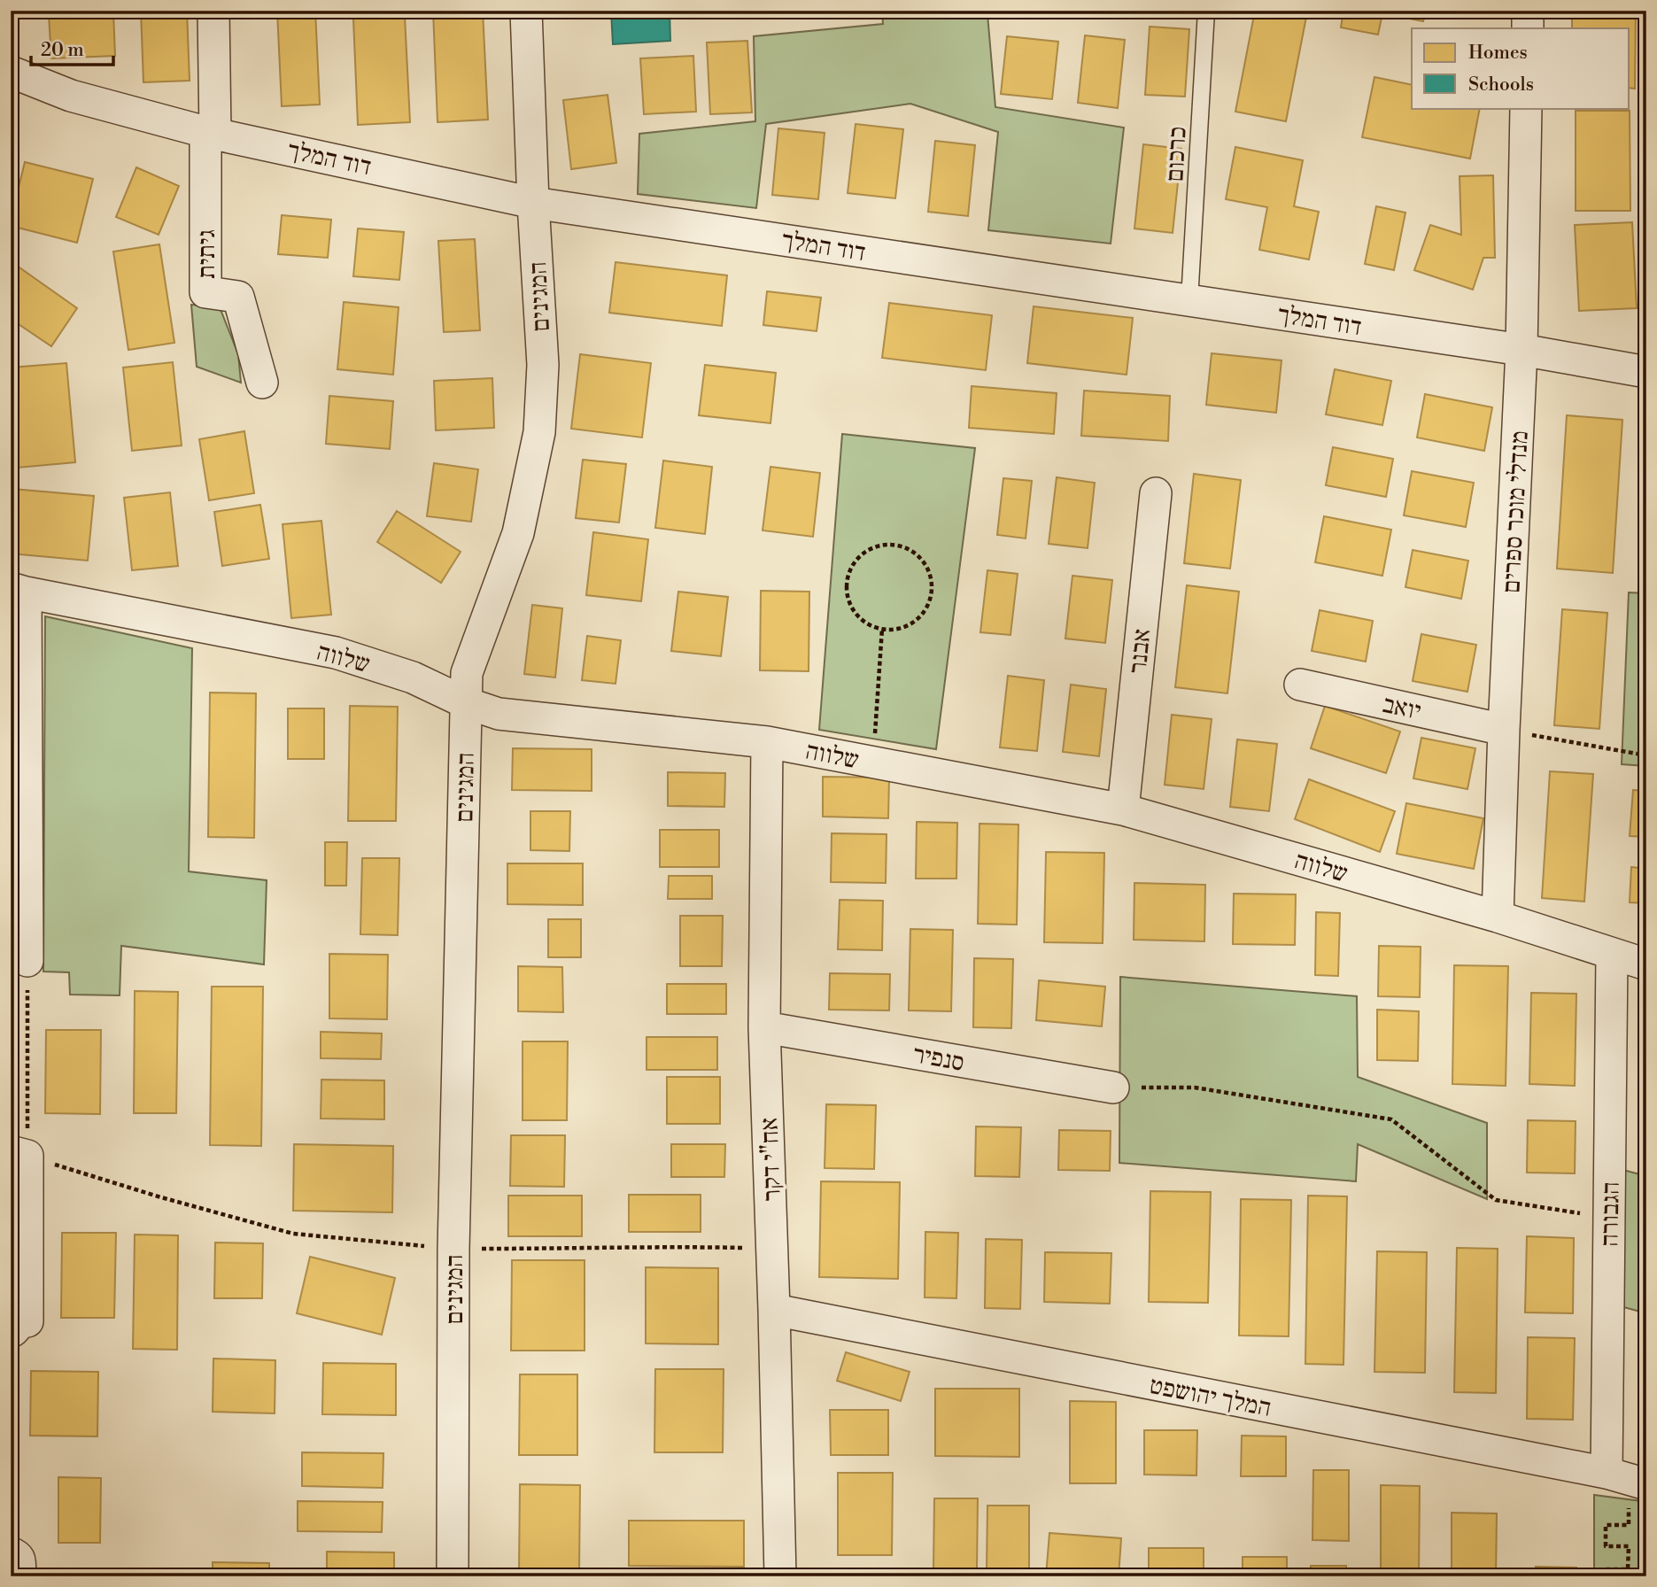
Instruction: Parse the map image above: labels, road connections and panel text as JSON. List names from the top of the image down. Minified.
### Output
{"streets":{"street":["דוד המלך","גיתית","המגינים","מנדלי מוכר ספרים","אבנר","שלווה","יואב","סנפיר","אח\"י דקר","הגבורה","המלך יהושפט"],"lane":["כרכום"]},"crossings":[["כרכום","דוד המלך"],["דוד המלך","גיתית"],["דוד המלך","המגינים"],["דוד המלך","מנדלי מוכר ספרים"],["המגינים","שלווה"],["מנדלי מוכר ספרים","שלווה"],["מנדלי מוכר ספרים","יואב"],["אבנר","שלווה"],["שלווה","אח\"י דקר"],["שלווה","הגבורה"],["סנפיר","אח\"י דקר"],["אח\"י דקר","המלך יהושפט"],["הגבורה","המלך יהושפט"]],"legend":["Homes","Schools"],"scale_bar":"20 m"}
